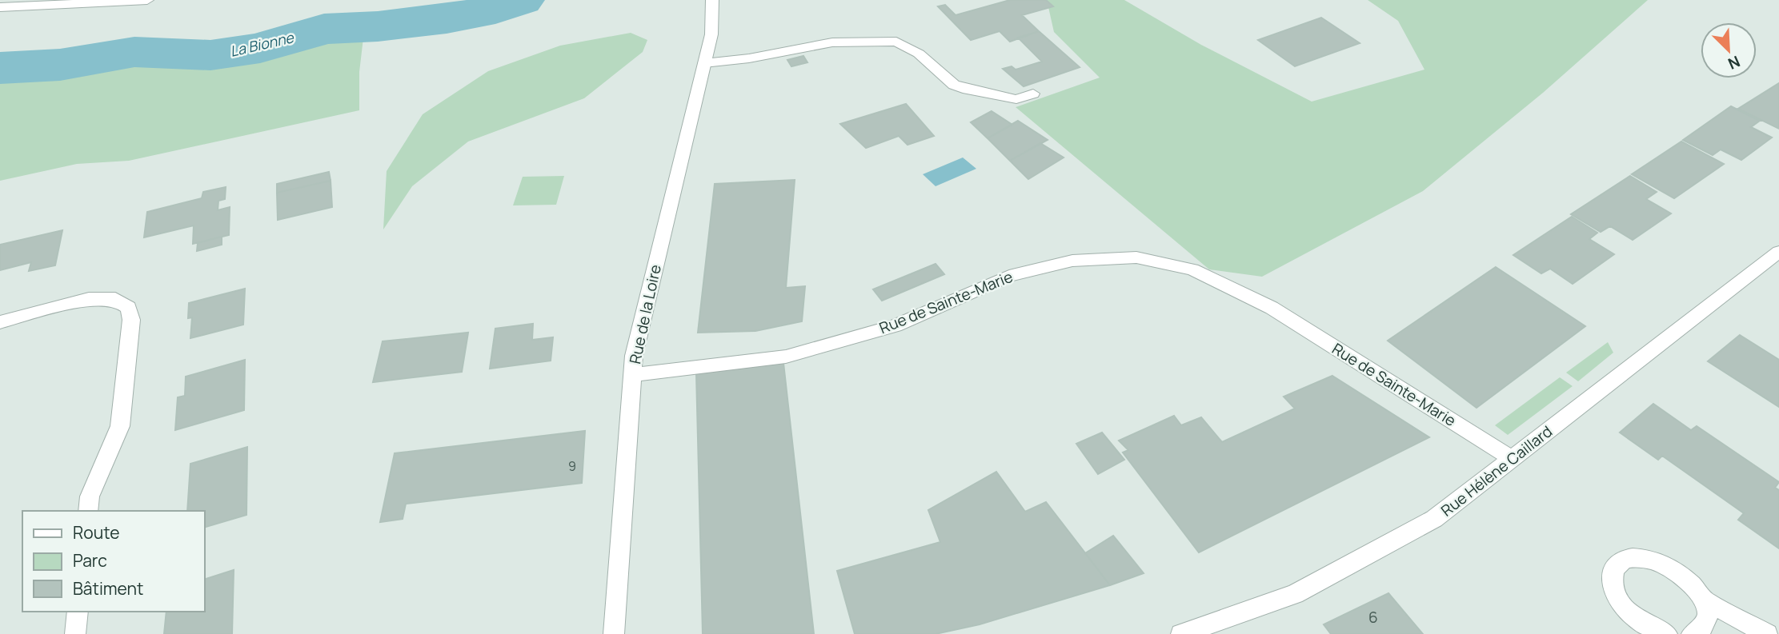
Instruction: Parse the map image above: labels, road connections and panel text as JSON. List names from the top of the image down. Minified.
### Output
{"streets":{"street":["Rue de Sainte-Marie","Rue de la Loire","Rue Hélène Caillard"]},"crossings":[["Rue de Sainte-Marie","Rue de la Loire"],["Rue de Sainte-Marie","Rue Hélène Caillard"]],"water":["La Bionne"],"house_numbers":["9","6"],"legend":["Route","Parc","Bâtiment"],"north":"bottom right"}
